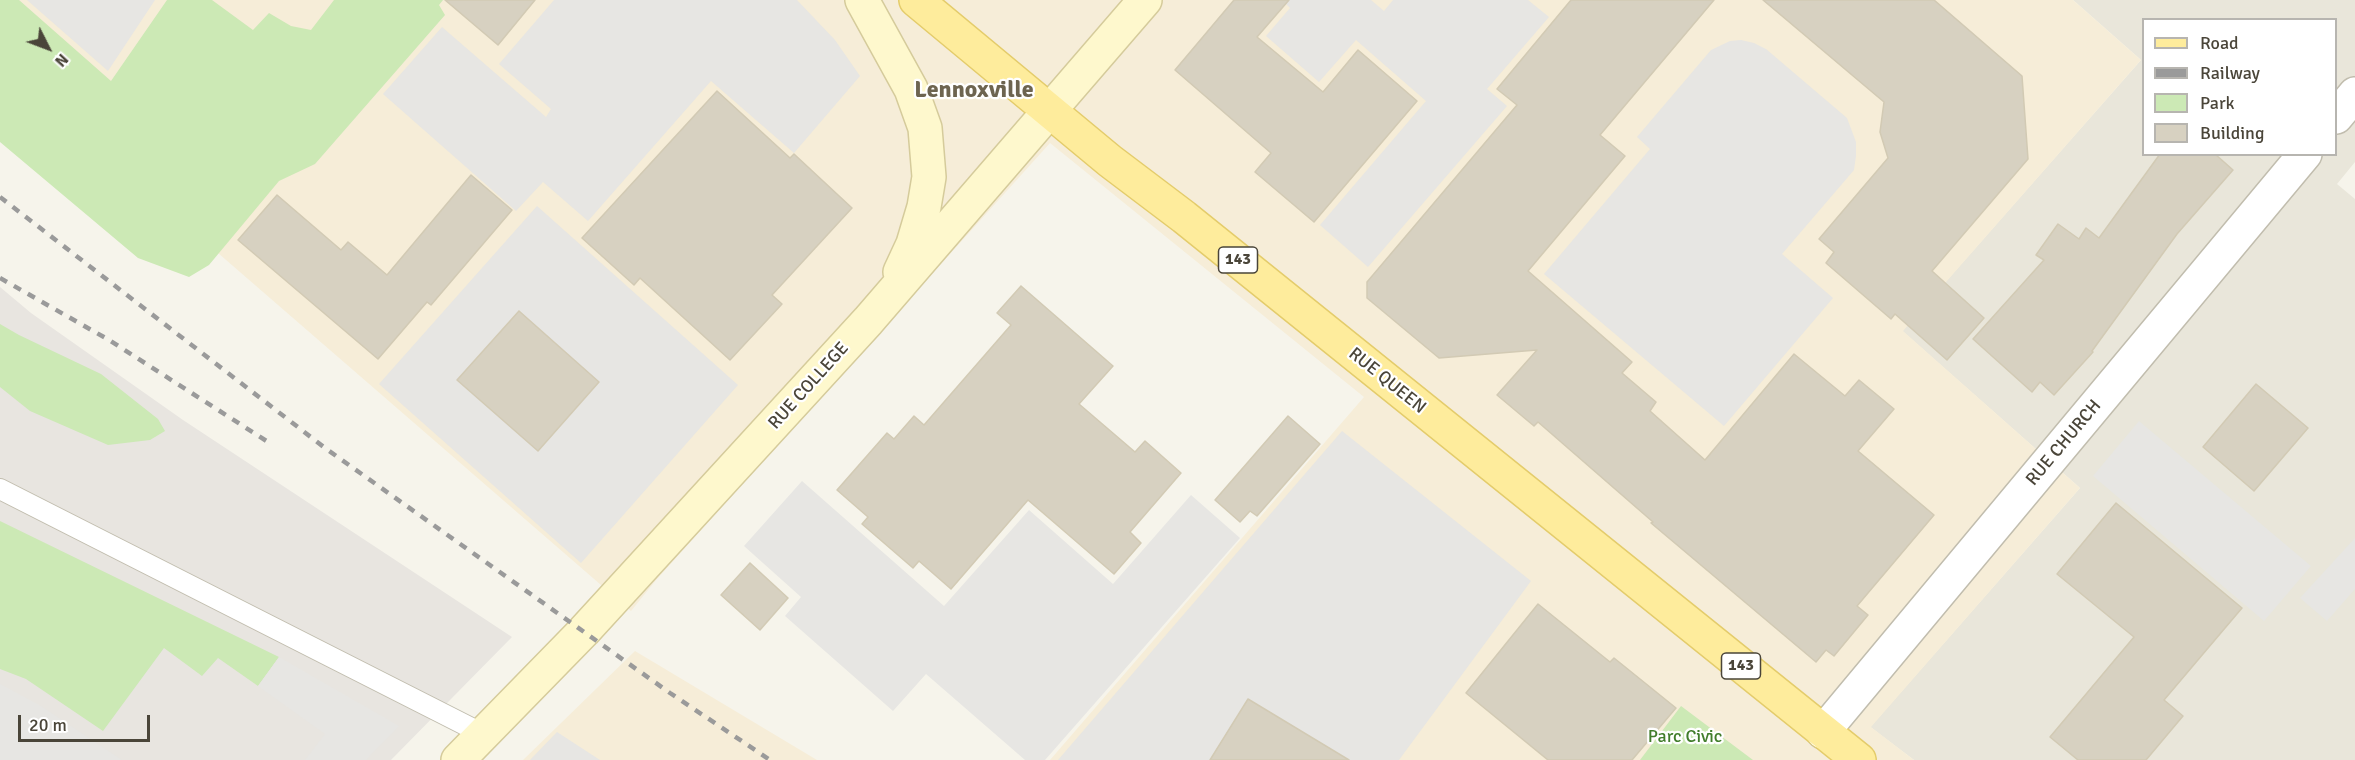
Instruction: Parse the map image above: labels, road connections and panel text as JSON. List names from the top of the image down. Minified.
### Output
{"streets":{"main road":["143","RUE QUEEN","RUE COLLEGE"],"street":["RUE CHURCH"]},"crossings":[["RUE QUEEN","RUE COLLEGE"],["RUE QUEEN","RUE CHURCH"]],"districts":["Lennoxville"],"parks":["Parc Civic"],"legend":["Road","Railway","Park","Building"],"scale_bar":"20 m","north":"bottom right"}
